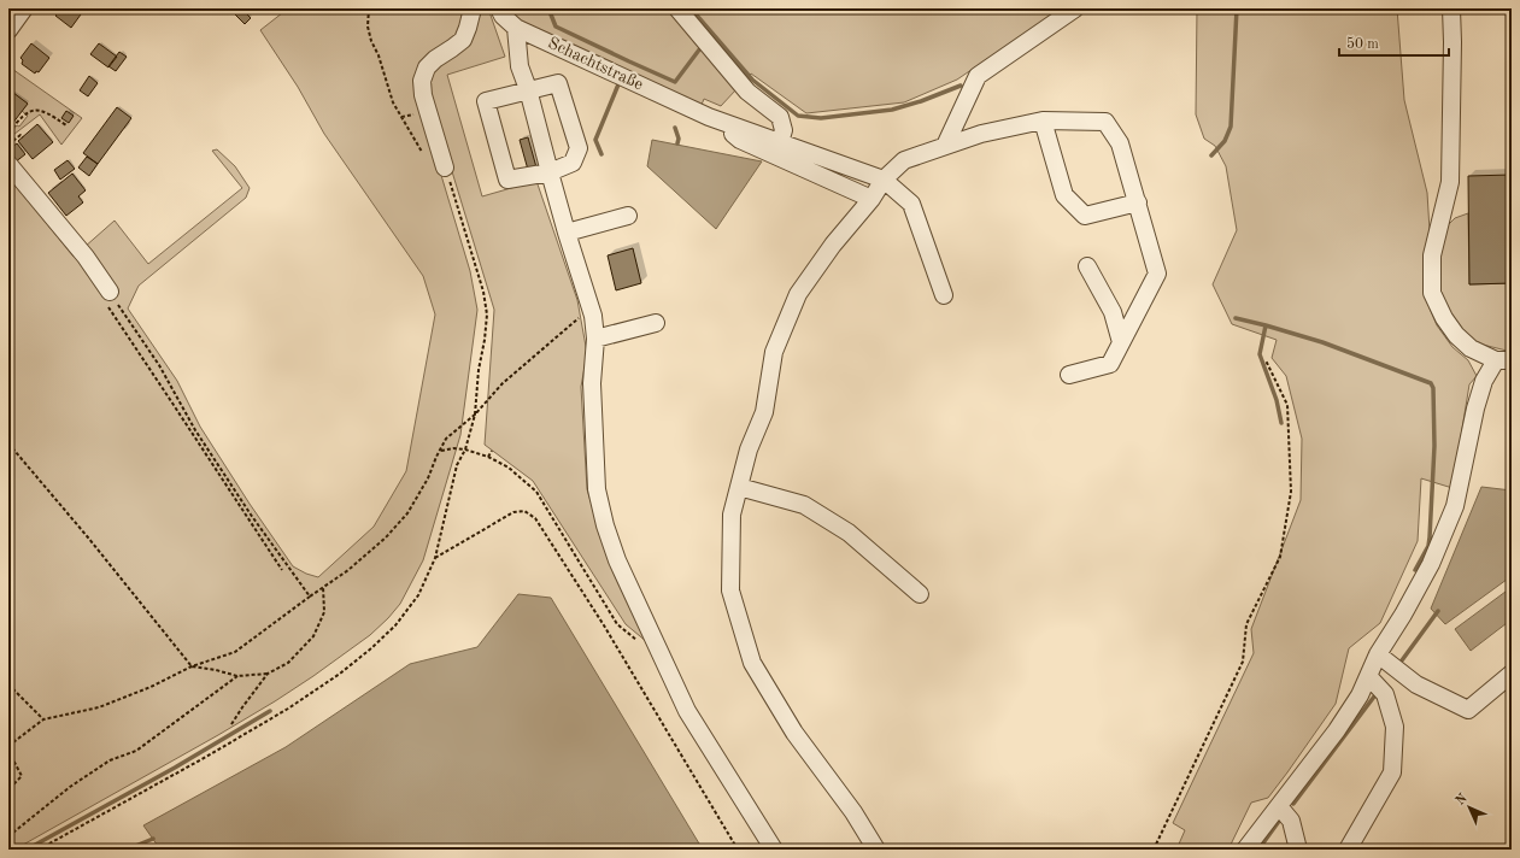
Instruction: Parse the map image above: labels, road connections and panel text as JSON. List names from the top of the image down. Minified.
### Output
{"streets":{"street":["Schachtstraße"]},"scale_bar":"50 m","north":"top left"}
